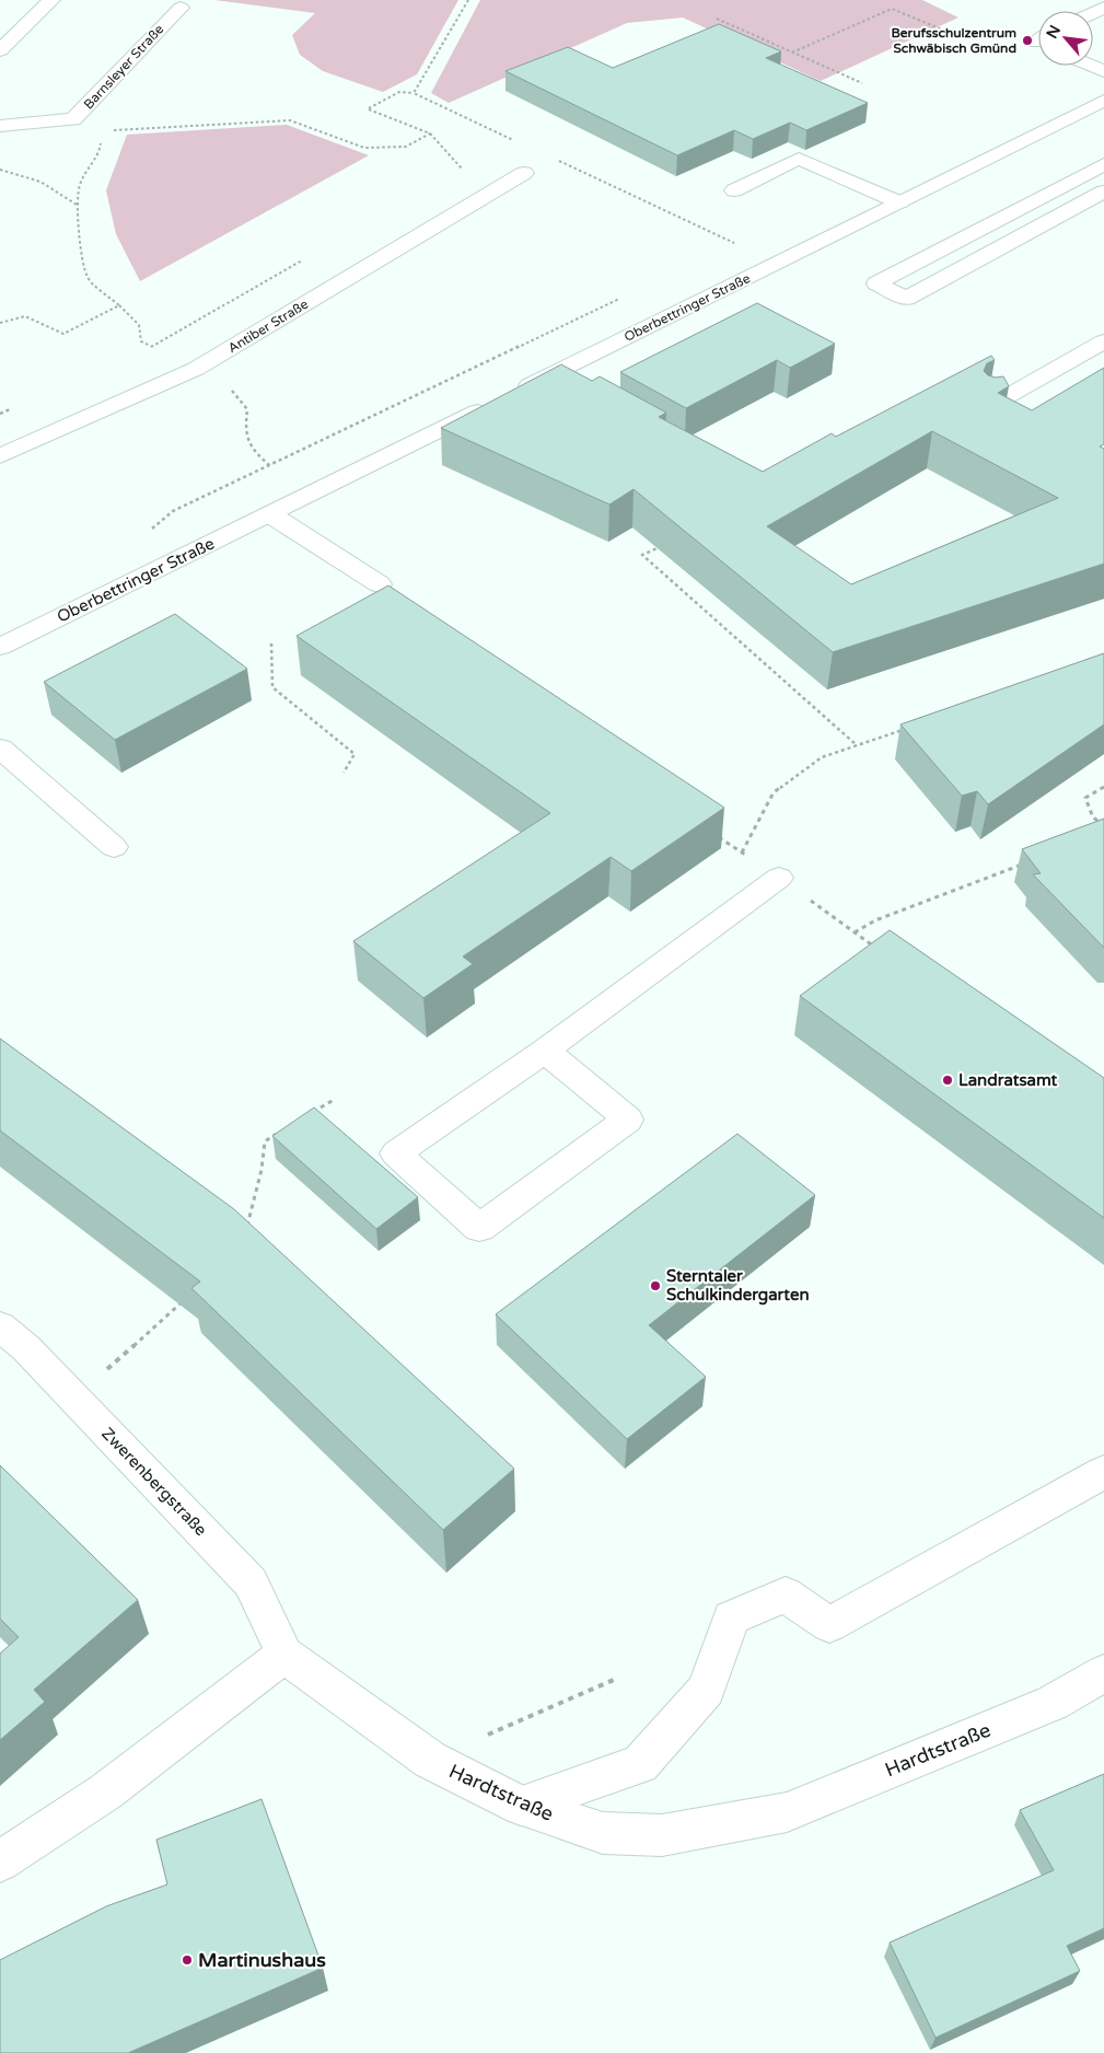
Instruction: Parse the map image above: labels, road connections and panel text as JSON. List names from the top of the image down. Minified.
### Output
{"streets":{"street":["Barnsleyer Straße","Oberbettringer Straße","Antiber Straße","Zwerenbergstraße","Hardtstraße"]},"crossings":[["Zwerenbergstraße","Hardtstraße"]],"places":["Berufsschulzentrum Schwäbisch Gmünd","Landratsamt","Sterntaler Schulkindergarten","Martinushaus"],"north":"top left"}
